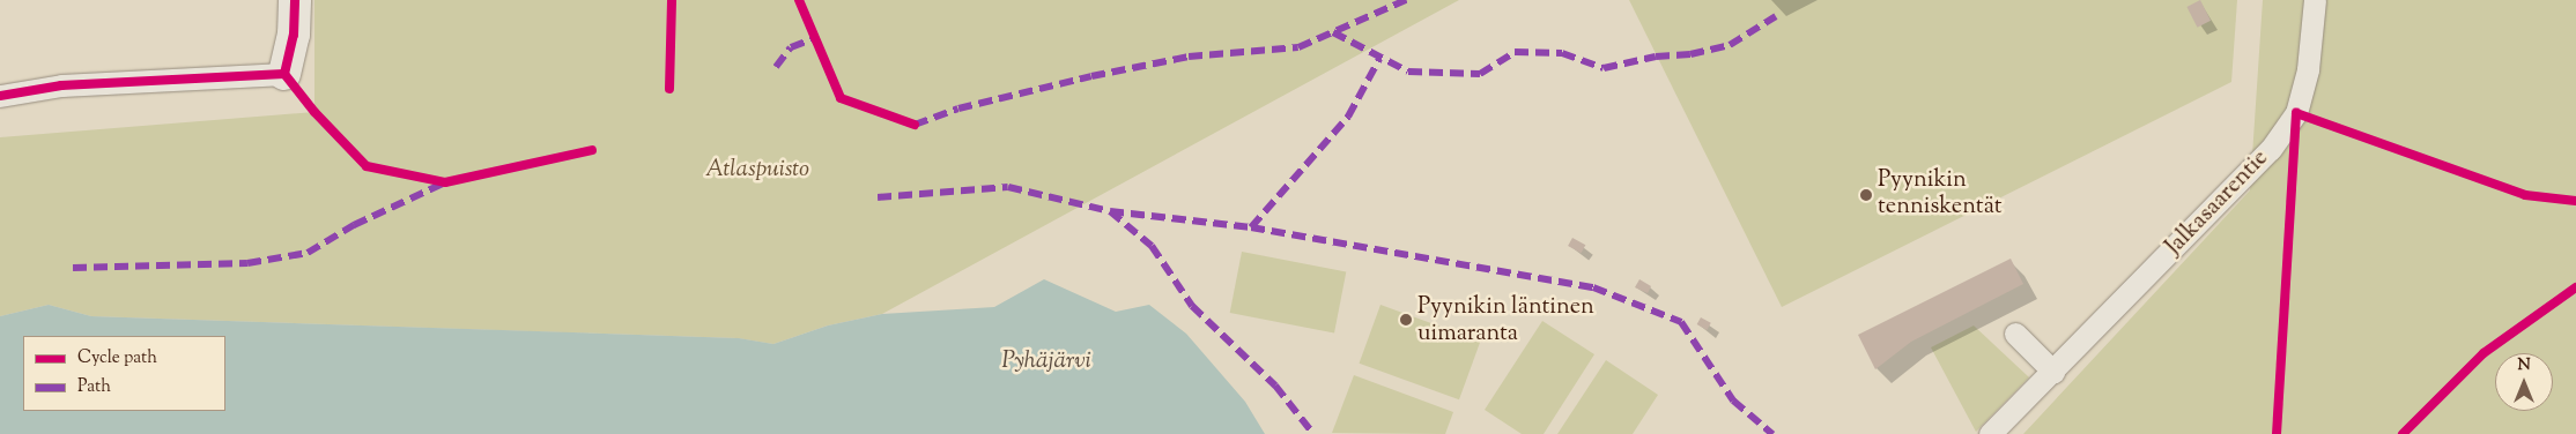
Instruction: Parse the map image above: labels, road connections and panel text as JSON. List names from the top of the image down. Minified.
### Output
{"streets":{"lane":["Jalkasaarentie"]},"water":["Pyhäjärvi"],"parks":["Atlaspuisto"],"places":["Pyynikin tenniskentät","Pyynikin läntinen uimaranta"],"legend":["Cycle path","Path"],"north":"top"}
